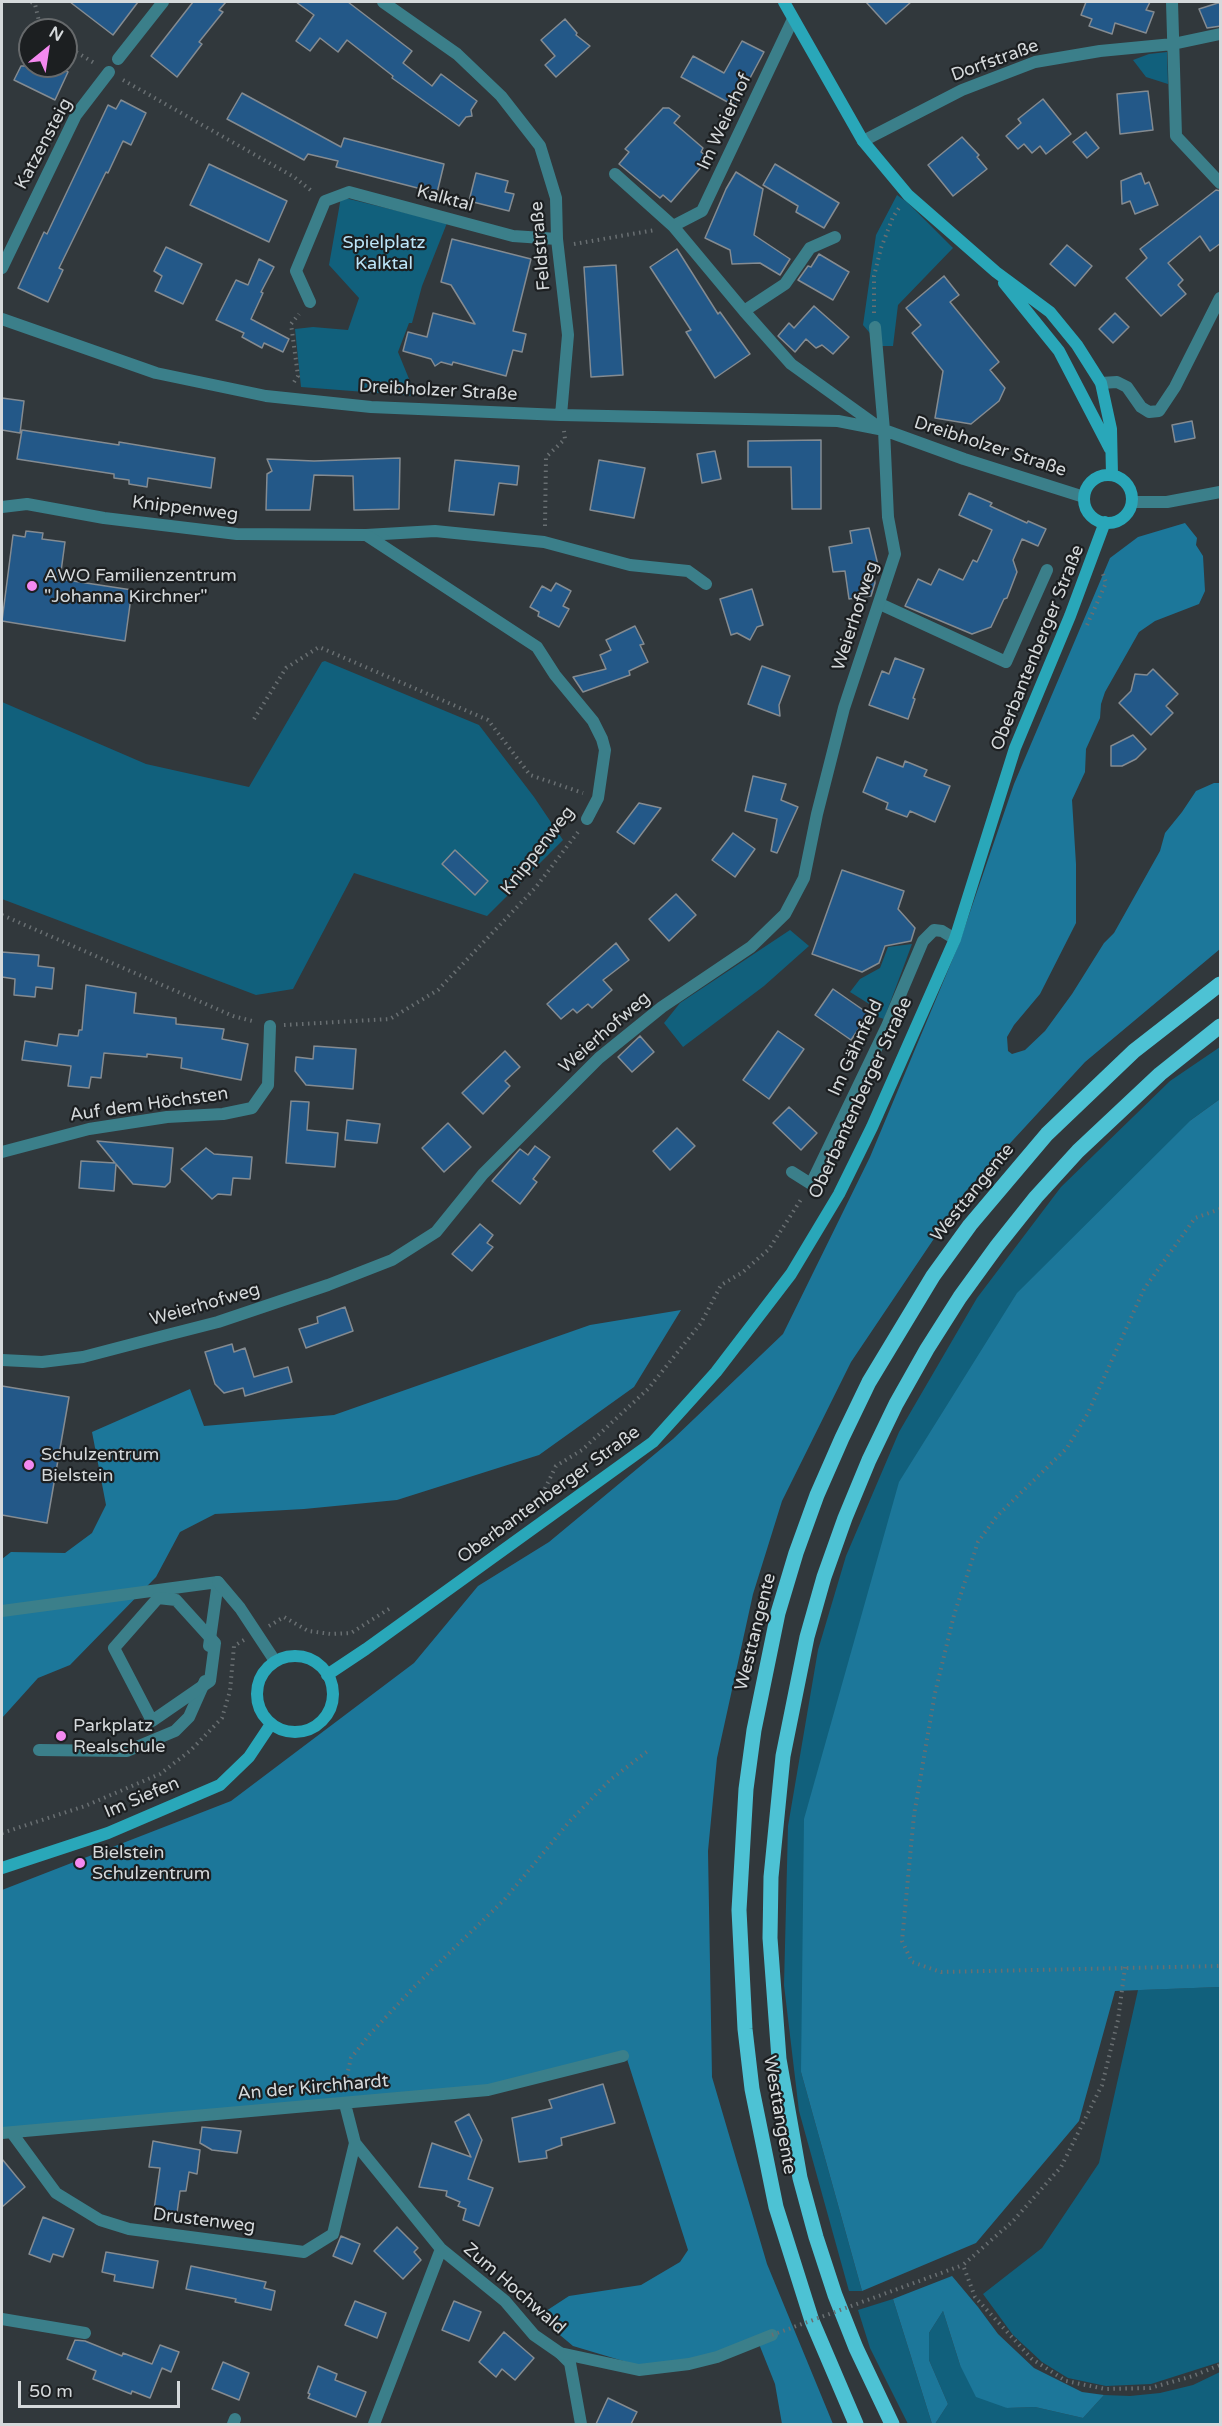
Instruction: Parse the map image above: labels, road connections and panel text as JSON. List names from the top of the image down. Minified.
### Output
{"streets":{"main road":["Oberbantenberger Straße","Westtangente","Im Siefen"],"street":["Dorfstraße","Im Weierhof","Katzensteig","Kalktal","Feldstraße","Dreibholzer Straße","Knippenweg","Weierhofweg","Im Gähnfeld","Auf dem Höchsten","An der Kirchhardt","Drustenweg","Zum Hochwald"]},"crossings":[["Kalktal","Feldstraße"],["Feldstraße","Dreibholzer Straße"],["Dreibholzer Straße","Weierhofweg"],["Dreibholzer Straße","Oberbantenberger Straße"],["Knippenweg","Auf dem Höchsten"],["Oberbantenberger Straße","Im Gähnfeld"],["Oberbantenberger Straße","Im Siefen"],["An der Kirchhardt","Drustenweg"],["An der Kirchhardt","Zum Hochwald"],["Drustenweg","Zum Hochwald"]],"parks":["Spielplatz Kalktal"],"places":["AWO Familienzentrum \"Johanna Kirchner\"","Schulzentrum Bielstein","Parkplatz Realschule","Bielstein Schulzentrum"],"scale_bar":"50 m","north":"top right"}
